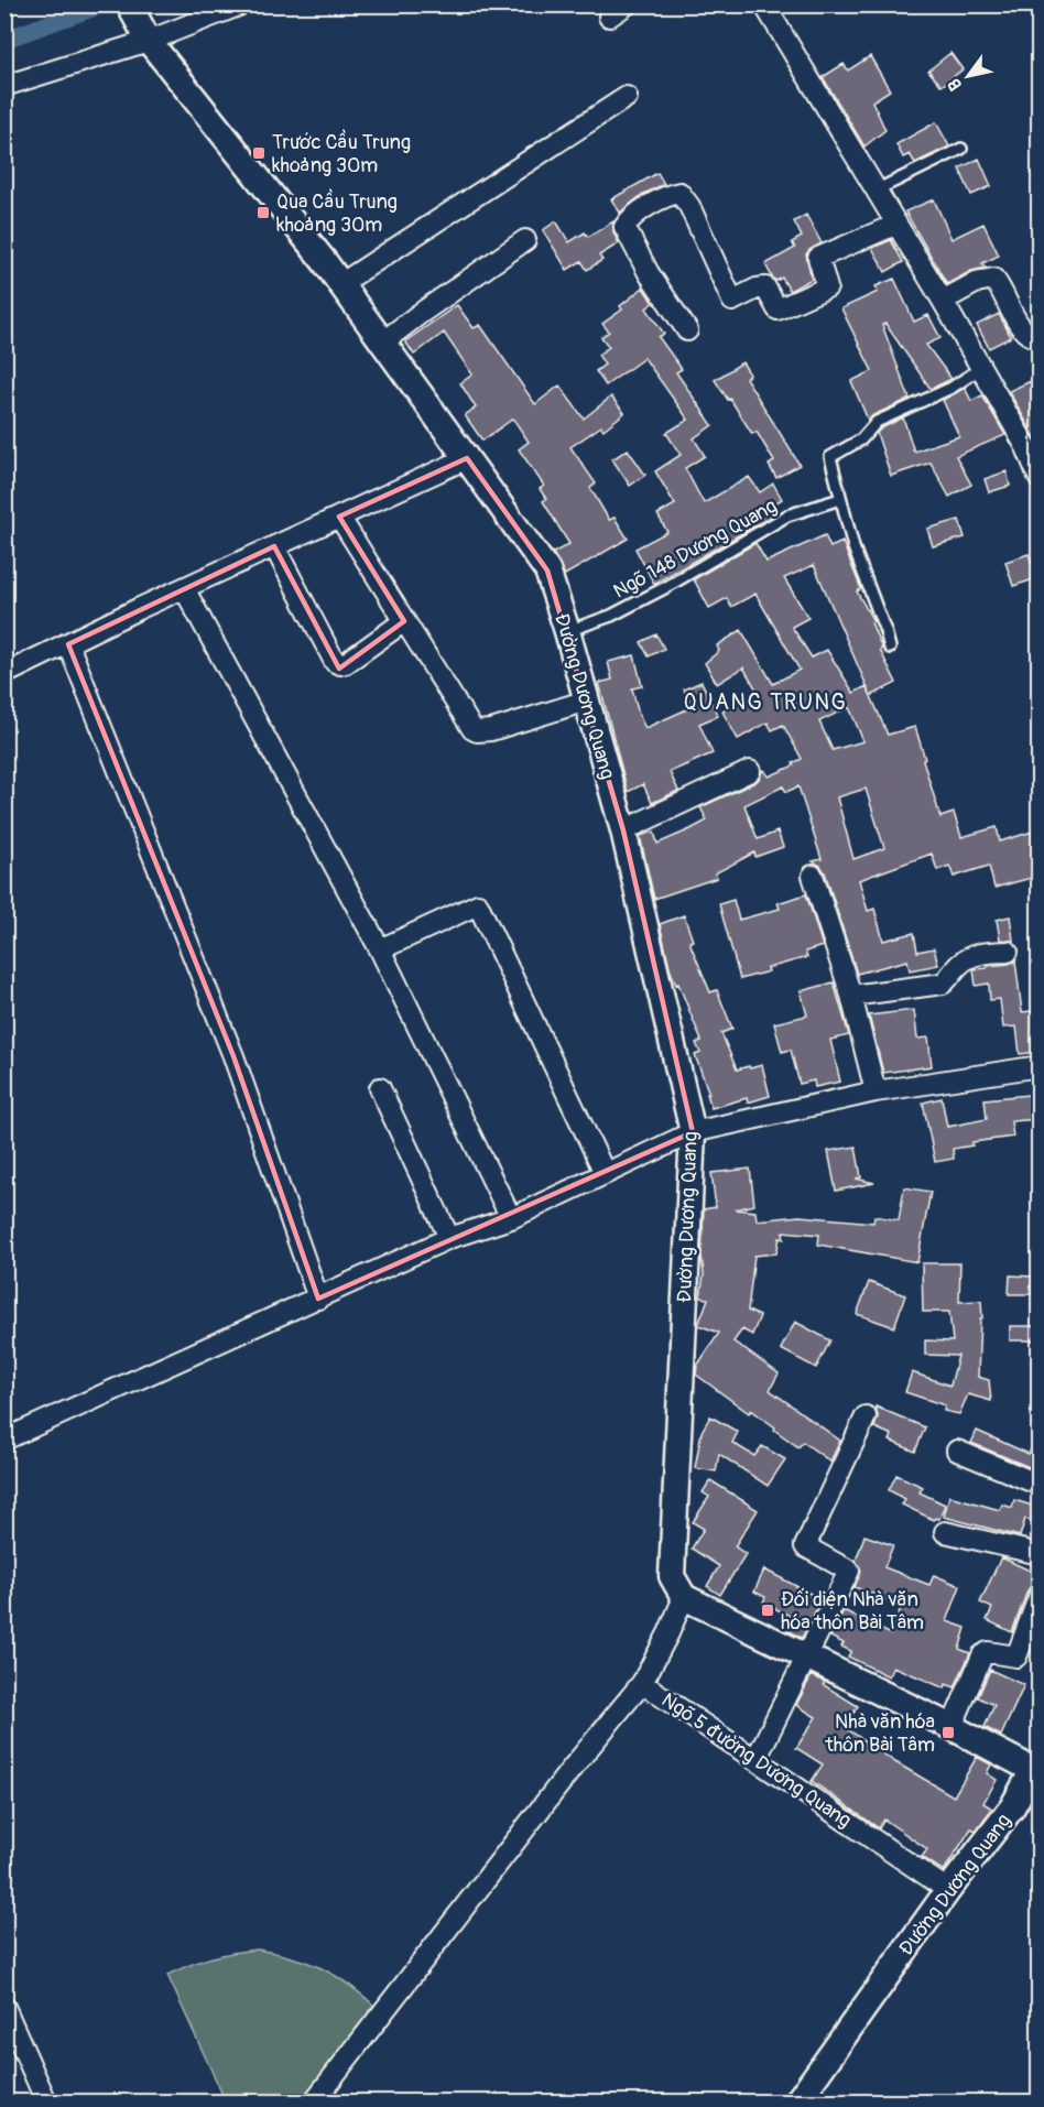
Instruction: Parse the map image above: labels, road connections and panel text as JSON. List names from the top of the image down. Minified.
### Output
{"streets":{"street":["Đường Dương Quang","Ngõ 5 đường Dương Quang"],"lane":["Ngõ 148 Dương Quang"]},"crossings":[["Ngõ 148 Dương Quang","Đường Dương Quang"],["Đường Dương Quang","Ngõ 5 đường Dương Quang"]],"districts":["QUANG TRUNG"],"places":{"transit":["Trước Cầu Trung khoảng 30m","Qua Cầu Trung khoảng 30m","Đối diện Nhà văn hóa thôn Bài Tâm","Nhà văn hóa thôn Bài Tâm"]},"north":"bottom left"}
